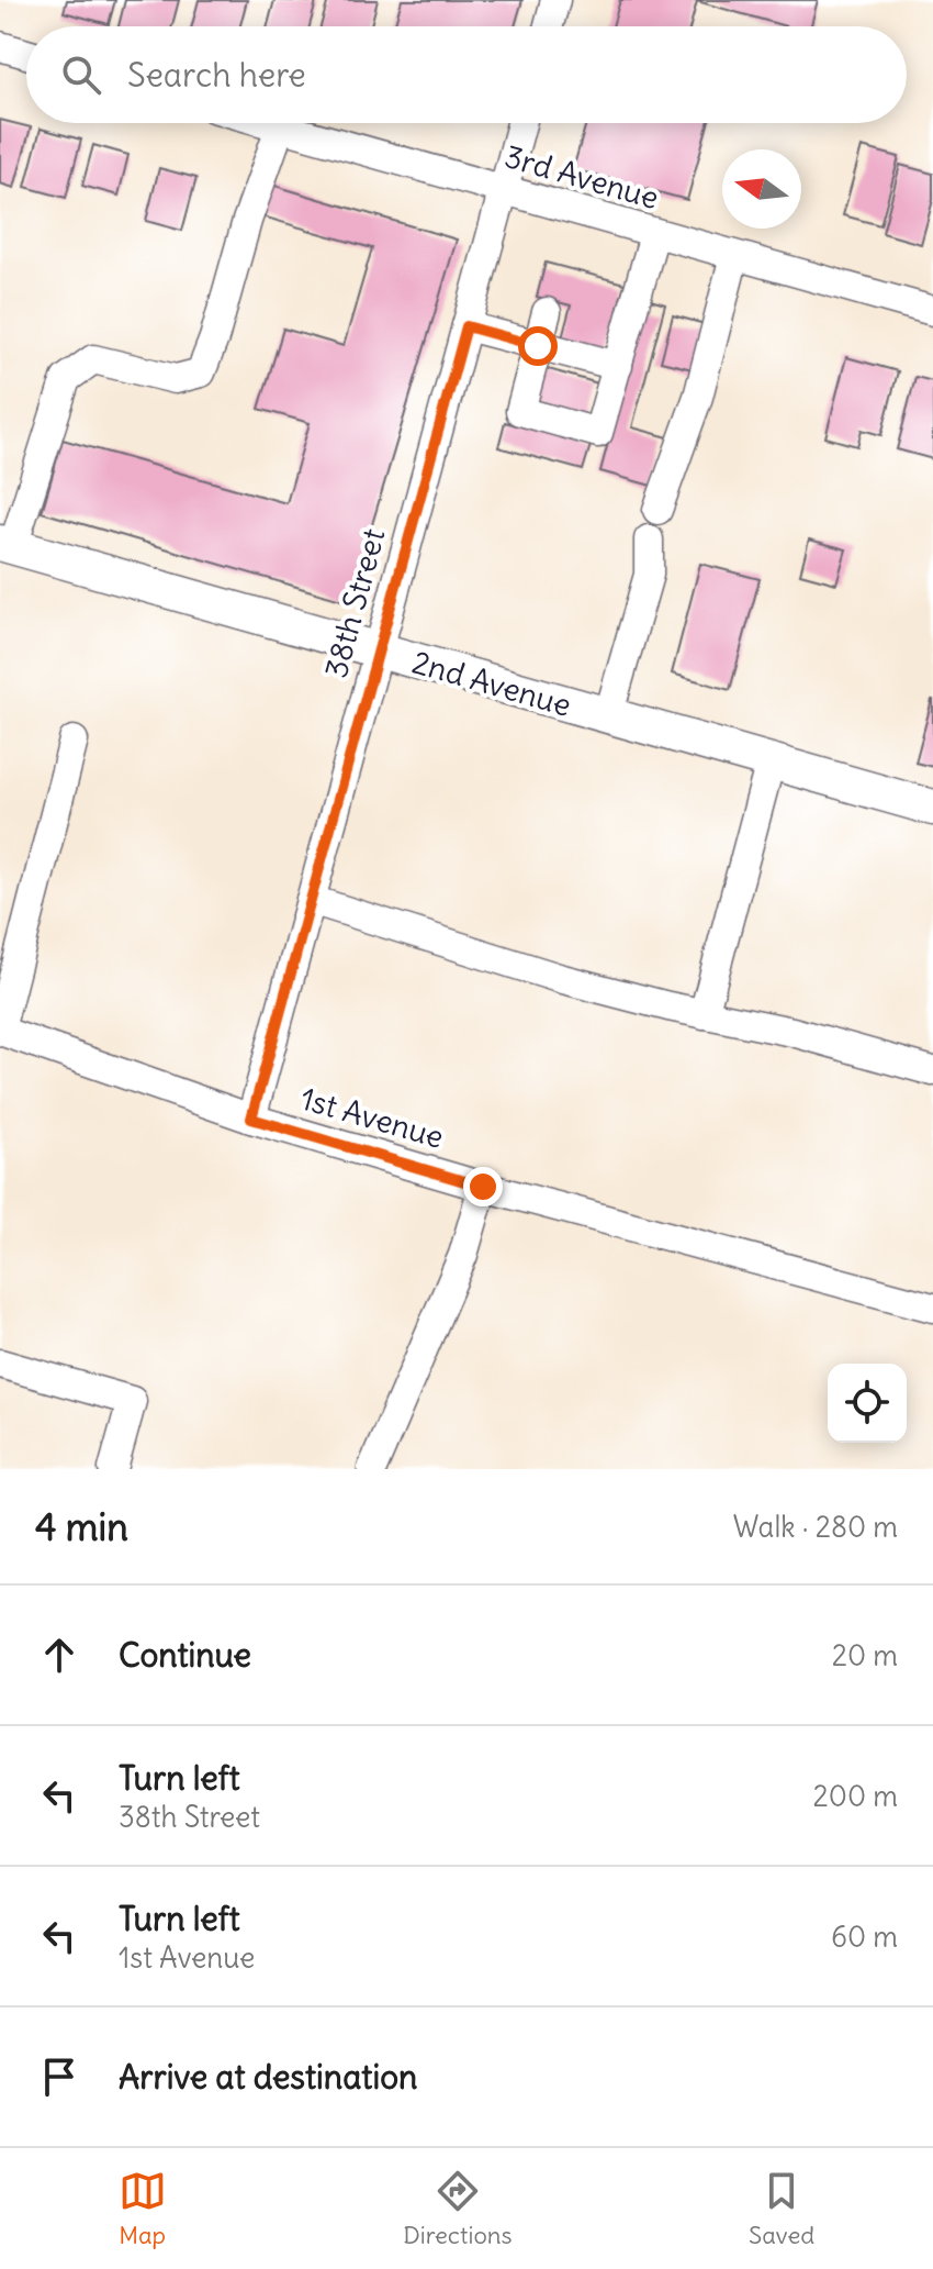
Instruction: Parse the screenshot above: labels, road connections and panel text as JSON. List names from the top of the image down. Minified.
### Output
{"streets":{"main road":["2nd Avenue"],"street":["3rd Avenue","38th Street","1st Avenue"]},"crossings":[["3rd Avenue","38th Street"],["38th Street","2nd Avenue"],["38th Street","1st Avenue"]],"north":"left","page":{"search":"Search here","heading":["4 min","Walk · 280 m"],"list":[["Continue","20 m"],["Turn left","38th Street","200 m"],["Turn left","1st Avenue","60 m"],"Arrive at destination"],"nav":["Map","Directions","Saved"]}}
